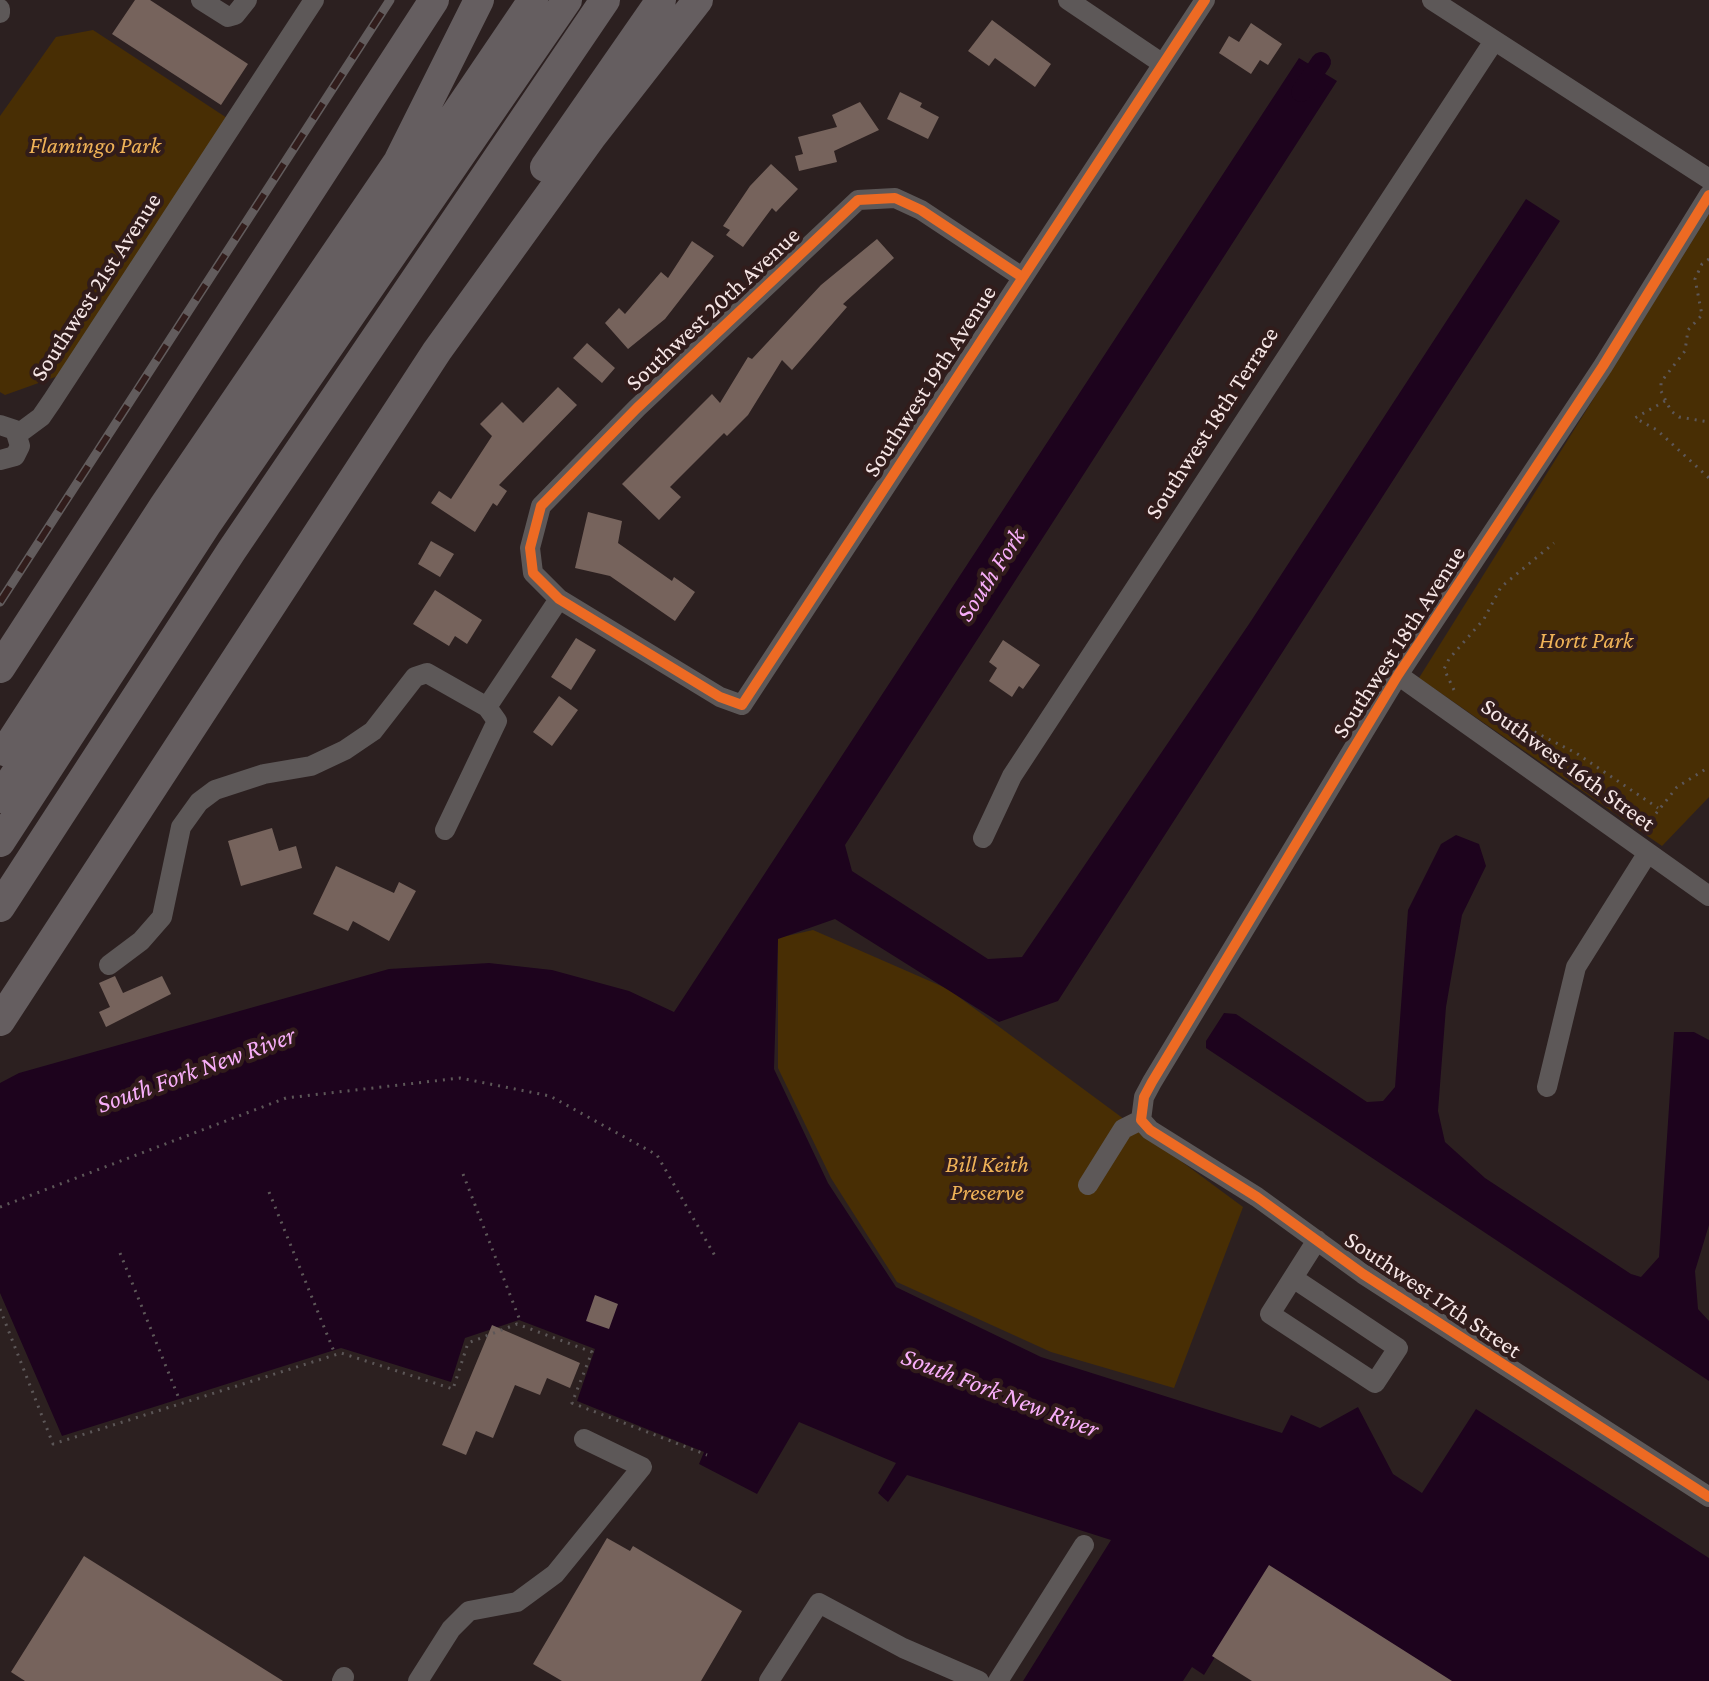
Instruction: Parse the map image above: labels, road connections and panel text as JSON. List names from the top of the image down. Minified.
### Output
{"streets":{"street":["Southwest 21st Avenue","Southwest 20th Avenue","Southwest 19th Avenue","Southwest 18th Terrace","Southwest 18th Avenue","Southwest 16th Street","Southwest 17th Street"]},"crossings":[["Southwest 20th Avenue","Southwest 19th Avenue"],["Southwest 18th Avenue","Southwest 16th Street"],["Southwest 18th Avenue","Southwest 17th Street"]],"water":["South Fork","South Fork New River"],"parks":["Flamingo Park","Hortt Park","Bill Keith Preserve"]}
